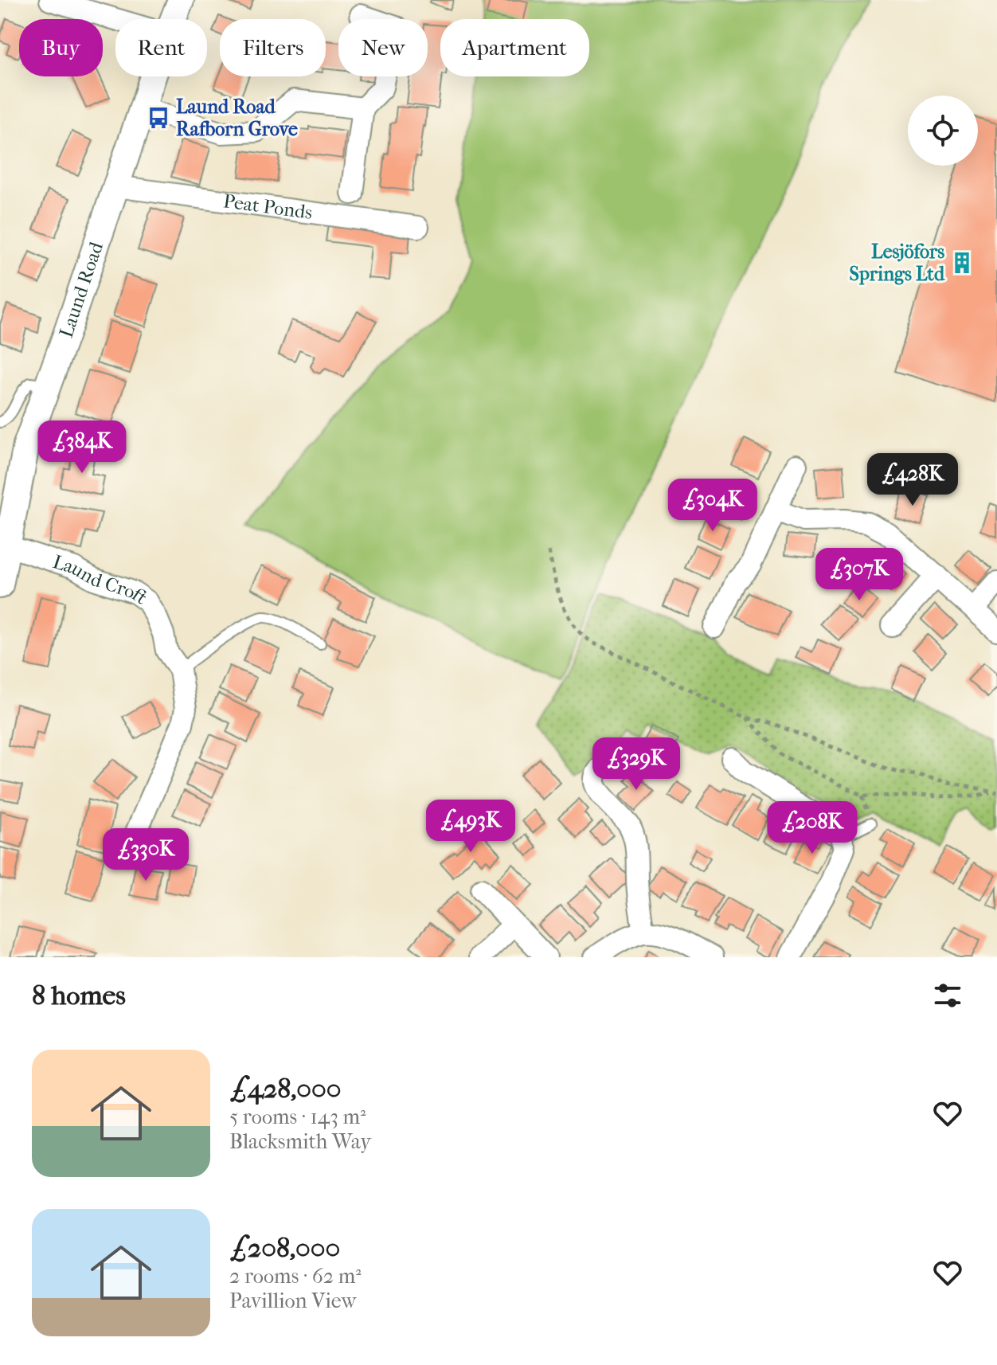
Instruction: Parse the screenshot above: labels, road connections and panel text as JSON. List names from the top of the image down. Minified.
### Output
{"streets":{"street":["Peat Ponds","Laund Road","Laund Croft"]},"crossings":[["Peat Ponds","Laund Road"],["Laund Road","Laund Croft"]],"places":{"bus stop":["Laund Road Rafborn Grove"],"building":["Lesjöfors Springs Ltd"]},"page":{"chip":["Buy","Rent","Filters","New","Apartment"],"price":["£384K","£428K","£304K","£307K","£329K","£493K","£208K","£330K"],"heading":"8 homes","list":[{"name":"£428,000","note":"5 rooms · 143 m² · Blacksmith Way"},{"name":"£208,000","note":"2 rooms · 62 m² · Pavillion View"}]}}
